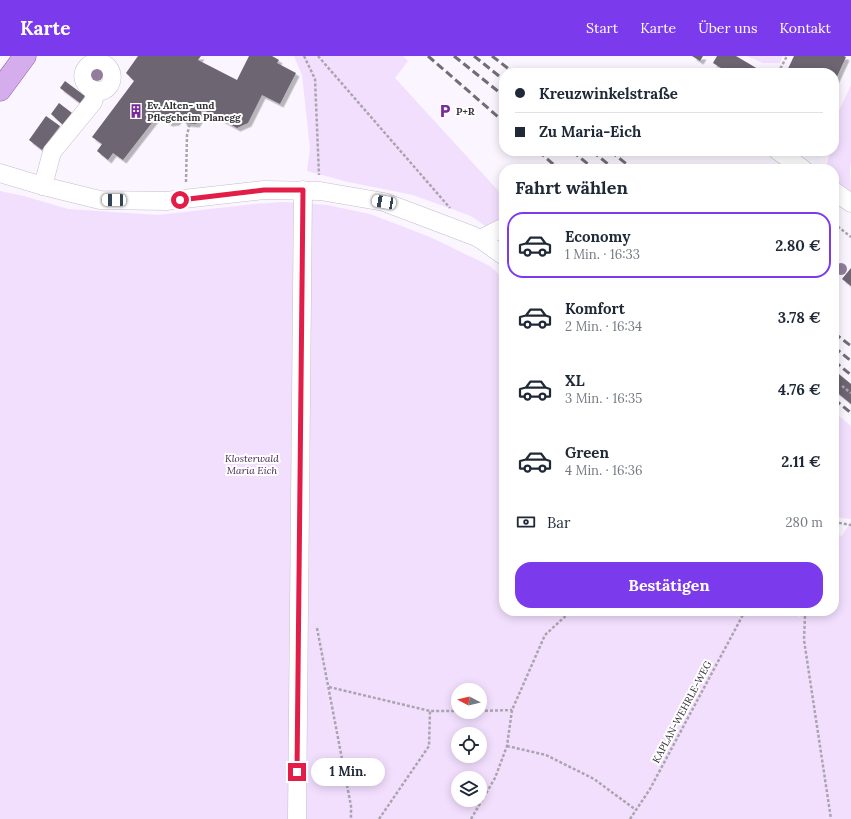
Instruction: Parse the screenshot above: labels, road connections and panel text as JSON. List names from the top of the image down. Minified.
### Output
{"streets":{"path":["KAPLAN-WEHRLE-WEG"]},"parks":["Klosterwald Maria Eich"],"places":{"building":["Ev. Alten- und Pflegeheim Planegg"],"parking":["P+R"]},"north":"left","page":{"header":"Karte","nav":["Start","Karte","Über uns","Kontakt"],"banner":["Kreuzwinkelstraße","Zu Maria-Eich"],"heading":"Fahrt wählen","list":[{"name":"Economy","note":"1 Min. · 16:33","value":"2.80 €"},{"name":"Komfort","note":"2 Min. · 16:34","value":"3.78 €"},{"name":"XL","note":"3 Min. · 16:35","value":"4.76 €"},{"name":"Green","note":"4 Min. · 16:36","value":"2.11 €"}],"pay":["Bar","280 m"],"buttons":"Bestätigen","bubble":"1 Min."}}
